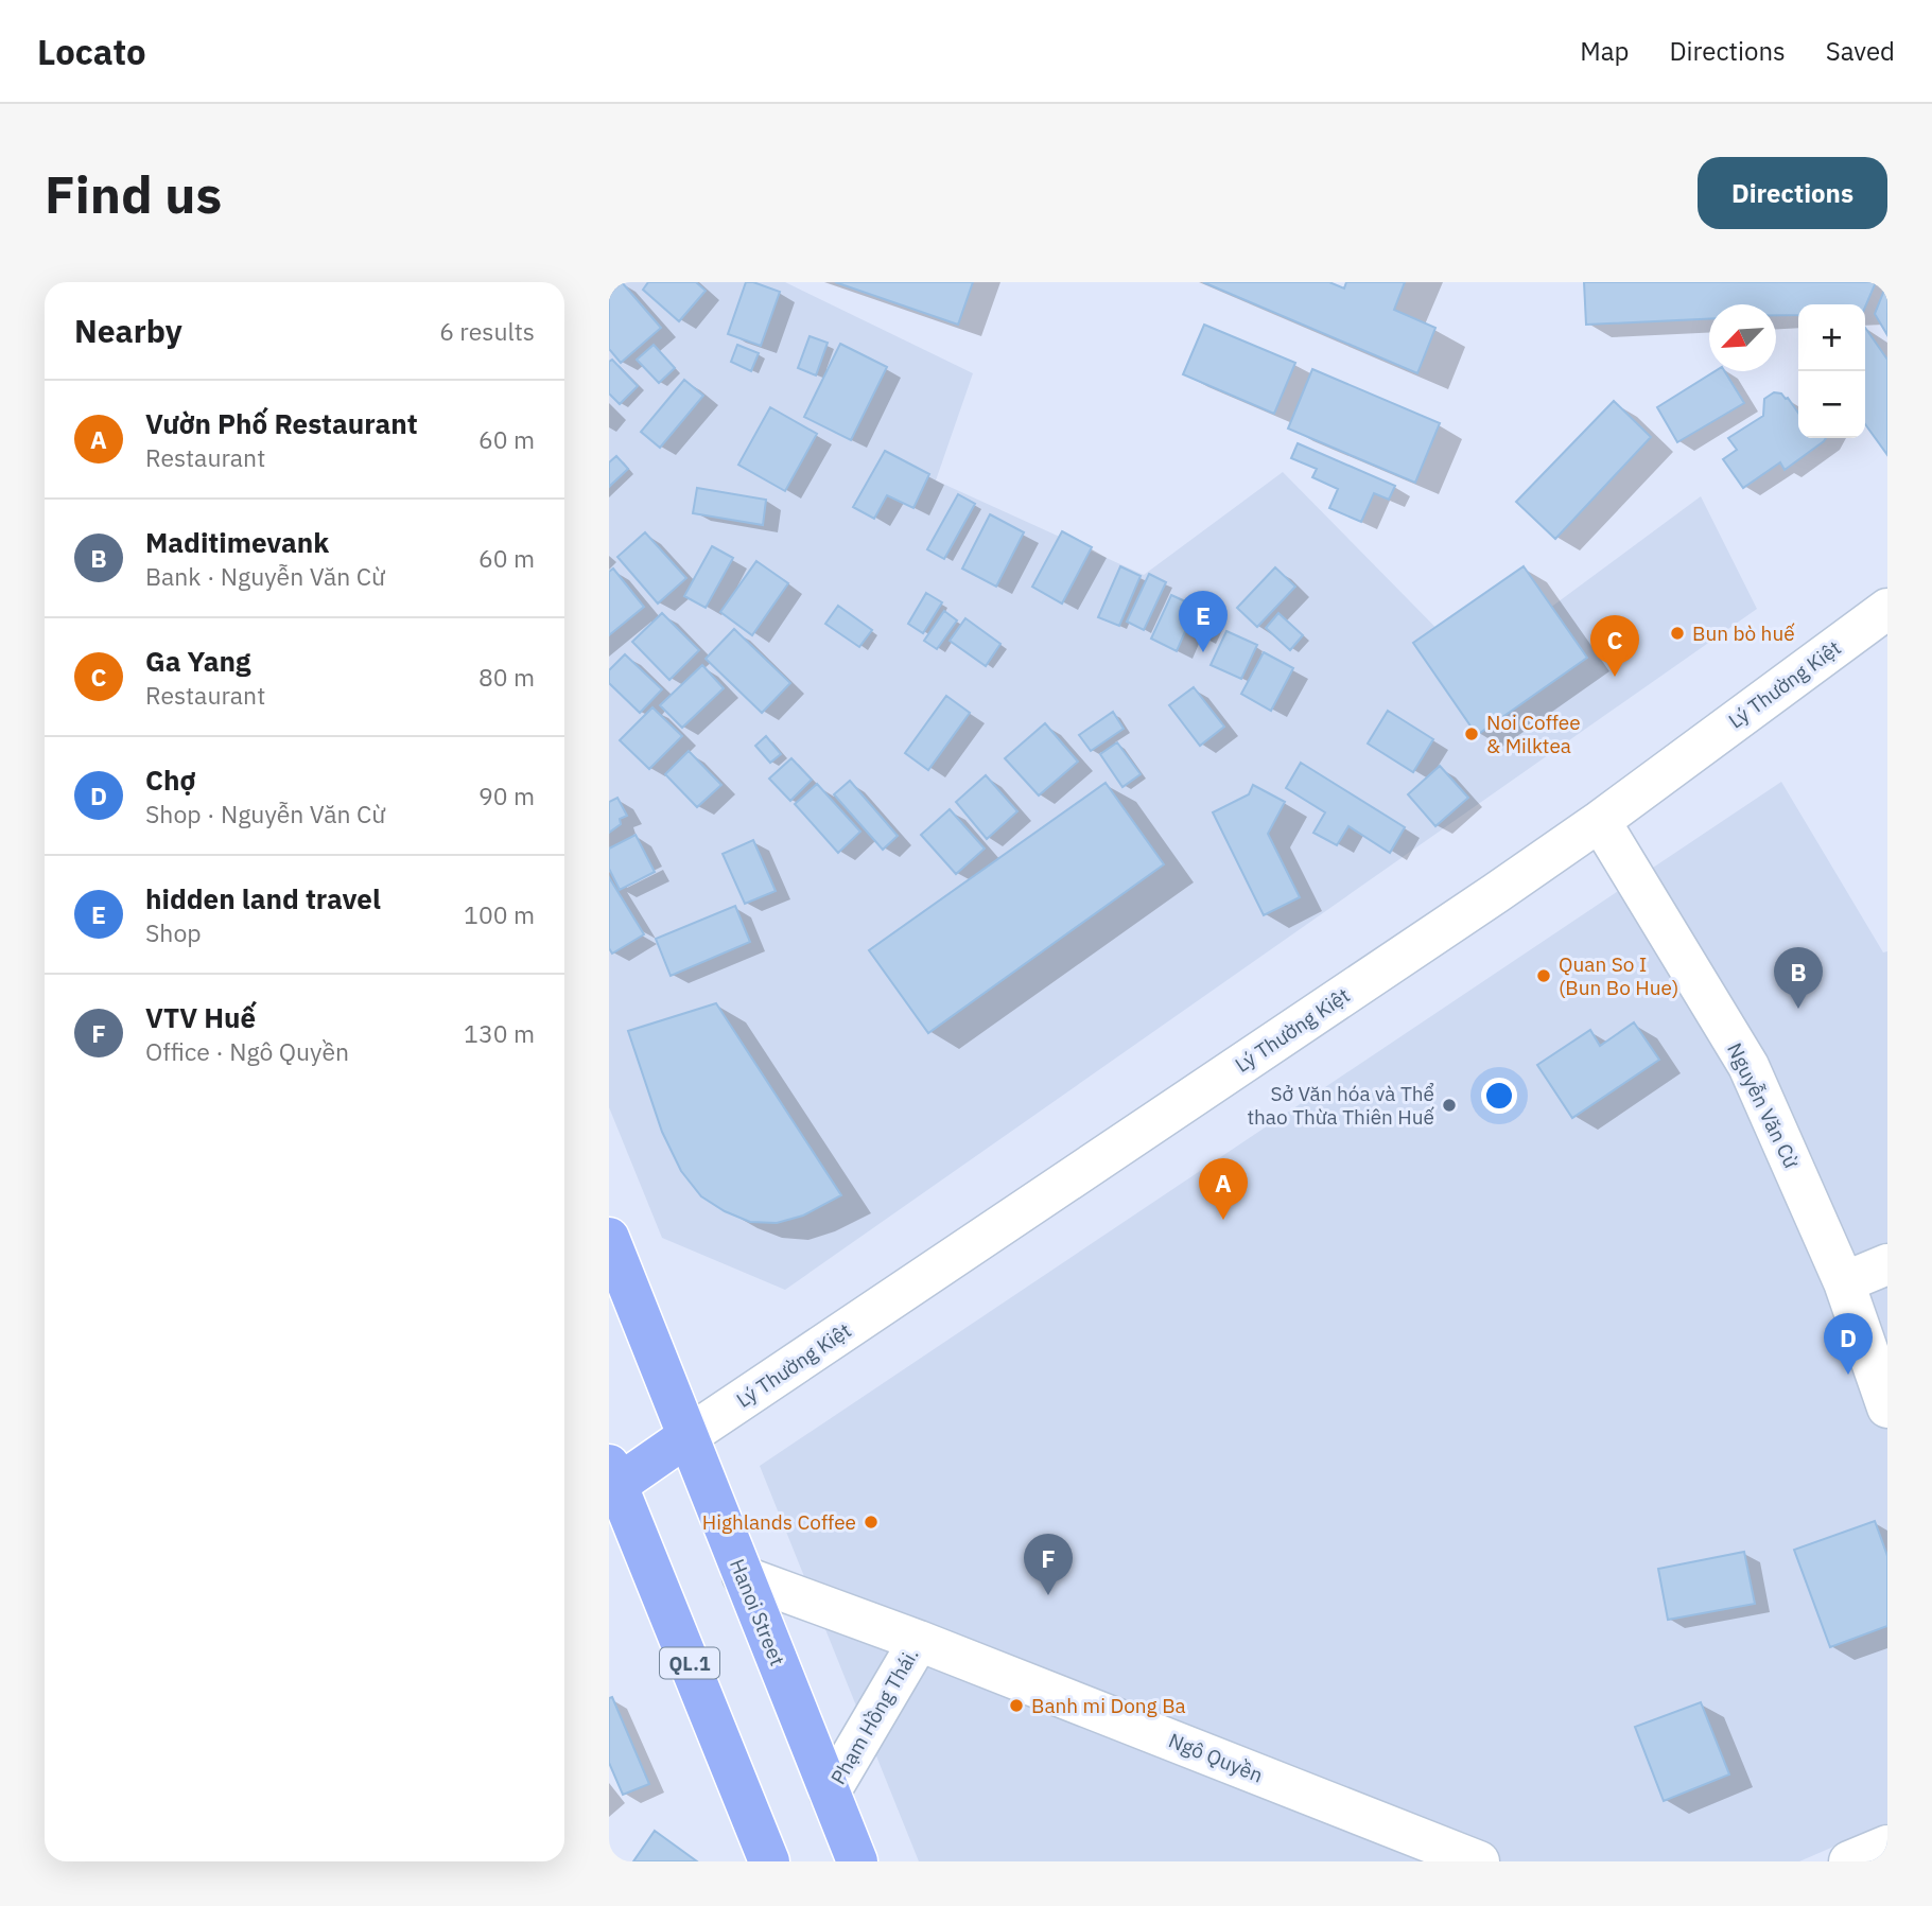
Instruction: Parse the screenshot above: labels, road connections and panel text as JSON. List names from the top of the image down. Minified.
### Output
{"streets":{"main road":["Hanoi Street","QL.1"],"street":["Lý Thường Kiệt","Nguyễn Văn Cừ","Phạm Hồng Thái.","Ngô Quyền"]},"crossings":[["Lý Thường Kiệt","Nguyễn Văn Cừ"],["Lý Thường Kiệt","Hanoi Street"],["Hanoi Street","Phạm Hồng Thái."],["Hanoi Street","Ngô Quyền"],["Phạm Hồng Thái.","Ngô Quyền"]],"places":["Bun bò huế","Noi Coffee & Milktea","Quan So I (Bun Bo Hue)","Sở Văn hóa và Thể thao Thừa Thiên Huế","Highlands Coffee","Banh mi Dong Ba"],"north":"bottom left","page":{"header":"Locato","nav":["Map","Directions","Saved"],"buttons":"Directions","title":"Find us","heading":["Nearby","6 results"],"map_buttons":["+","−"],"list":[{"mark":"A","name":"Vườn Phố Restaurant","note":"Restaurant","value":"60 m"},{"mark":"B","name":"Maditimevank","note":"Bank · Nguyễn Văn Cừ","value":"60 m"},{"mark":"C","name":"Ga Yang","note":"Restaurant","value":"80 m"},{"mark":"D","name":"Chợ","note":"Shop · Nguyễn Văn Cừ","value":"90 m"},{"mark":"E","name":"hidden land travel","note":"Shop","value":"100 m"},{"mark":"F","name":"VTV Huế","note":"Office · Ngô Quyền","value":"130 m"}],"pins":["E","C","B","A","D","F"]}}
